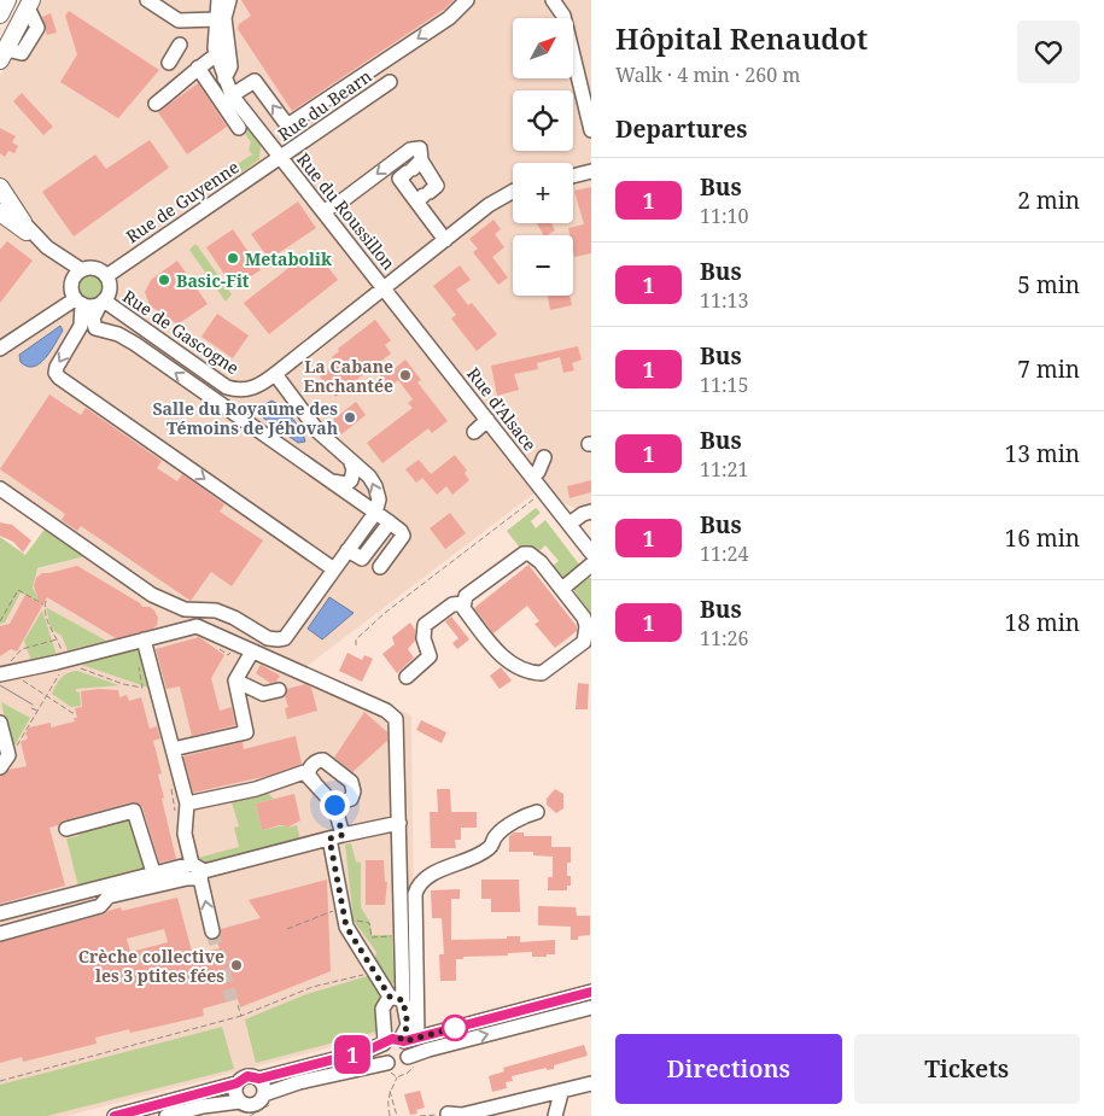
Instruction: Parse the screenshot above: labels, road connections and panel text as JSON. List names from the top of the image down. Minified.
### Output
{"streets":{"street":["Rue du Bearn","Rue de Guyenne","Rue du Roussillon","Rue de Gascogne","Rue d'Alsace"]},"crossings":[["Rue du Bearn","Rue de Guyenne"],["Rue du Bearn","Rue du Roussillon"],["Rue de Guyenne","Rue du Roussillon"],["Rue de Guyenne","Rue de Gascogne"],["Rue du Roussillon","Rue de Gascogne"],["Rue du Roussillon","Rue d'Alsace"],["Rue de Gascogne","Rue d'Alsace"]],"places":["Metabolik","Basic-Fit","La Cabane Enchantée","Salle du Royaume des Témoins de Jéhovah","Crèche collective les 3 ptites fées"],"lines":["bus line 1"],"north":"top right","page":{"on_map":"1","heading":[["Hôpital Renaudot","Walk · 4 min · 260 m"],"Departures"],"map_buttons":["+","−"],"list":[{"mark":"1","name":"Bus","note":"11:10","value":"2 min"},{"mark":"1","name":"Bus","note":"11:13","value":"5 min"},{"mark":"1","name":"Bus","note":"11:15","value":"7 min"},{"mark":"1","name":"Bus","note":"11:21","value":"13 min"},{"mark":"1","name":"Bus","note":"11:24","value":"16 min"},{"mark":"1","name":"Bus","note":"11:26","value":"18 min"}],"buttons":["Directions","Tickets"]}}
